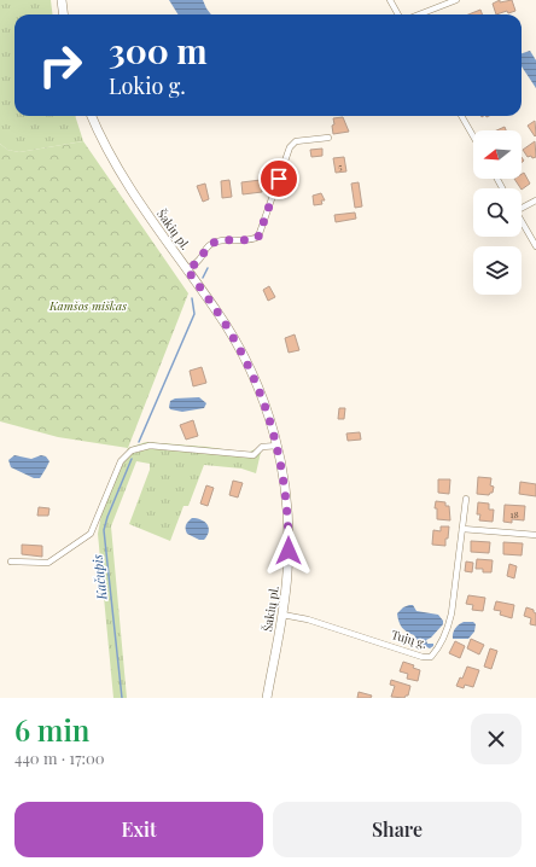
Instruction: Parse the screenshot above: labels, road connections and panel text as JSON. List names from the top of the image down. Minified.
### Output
{"streets":{"main road":["Šakių pl."],"street":["Tujų g."]},"crossings":[["Šakių pl.","Tujų g."]],"water":["Kačupis"],"parks":["Kamšos miškas"],"house_numbers":["5","18"],"north":"left","page":{"turn":["300 m","Lokio g."],"heading":["6 min","440 m · 17:00"],"buttons":["Exit","Share"]}}
